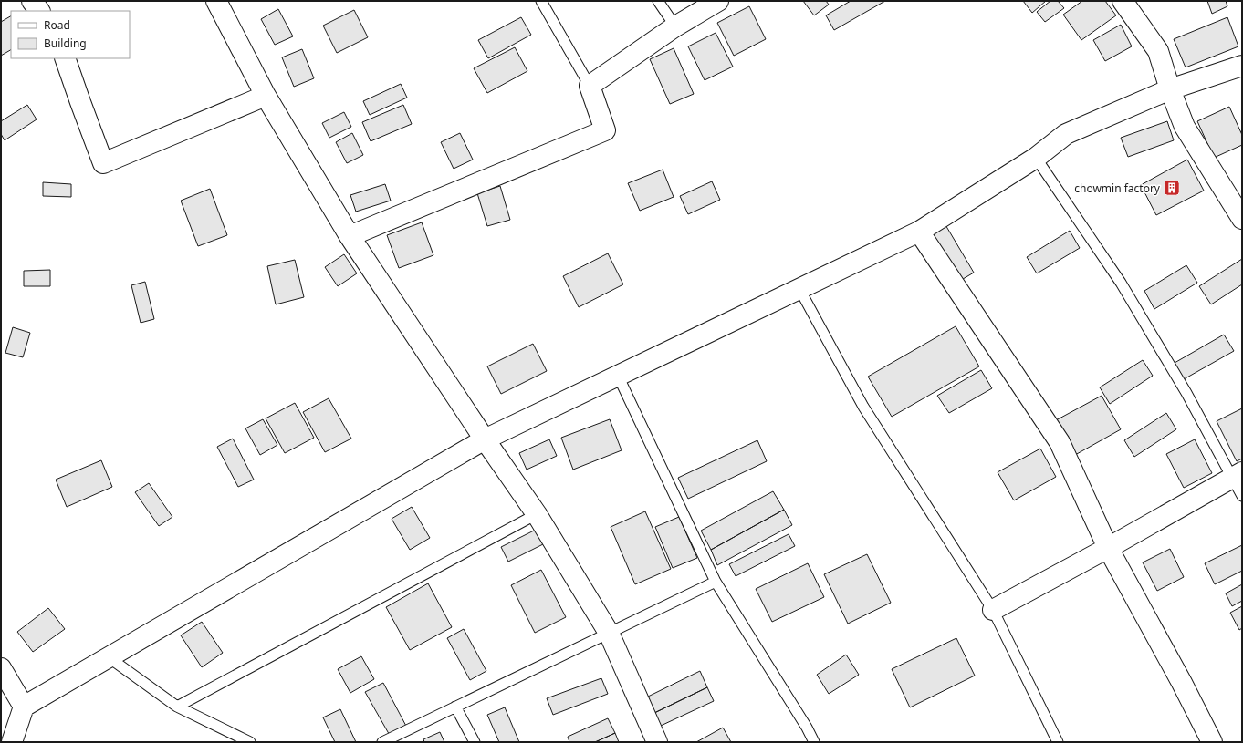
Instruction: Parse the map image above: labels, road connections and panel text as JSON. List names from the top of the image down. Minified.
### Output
{"places":{"building":["chowmin factory"]},"legend":["Road","Building"]}
